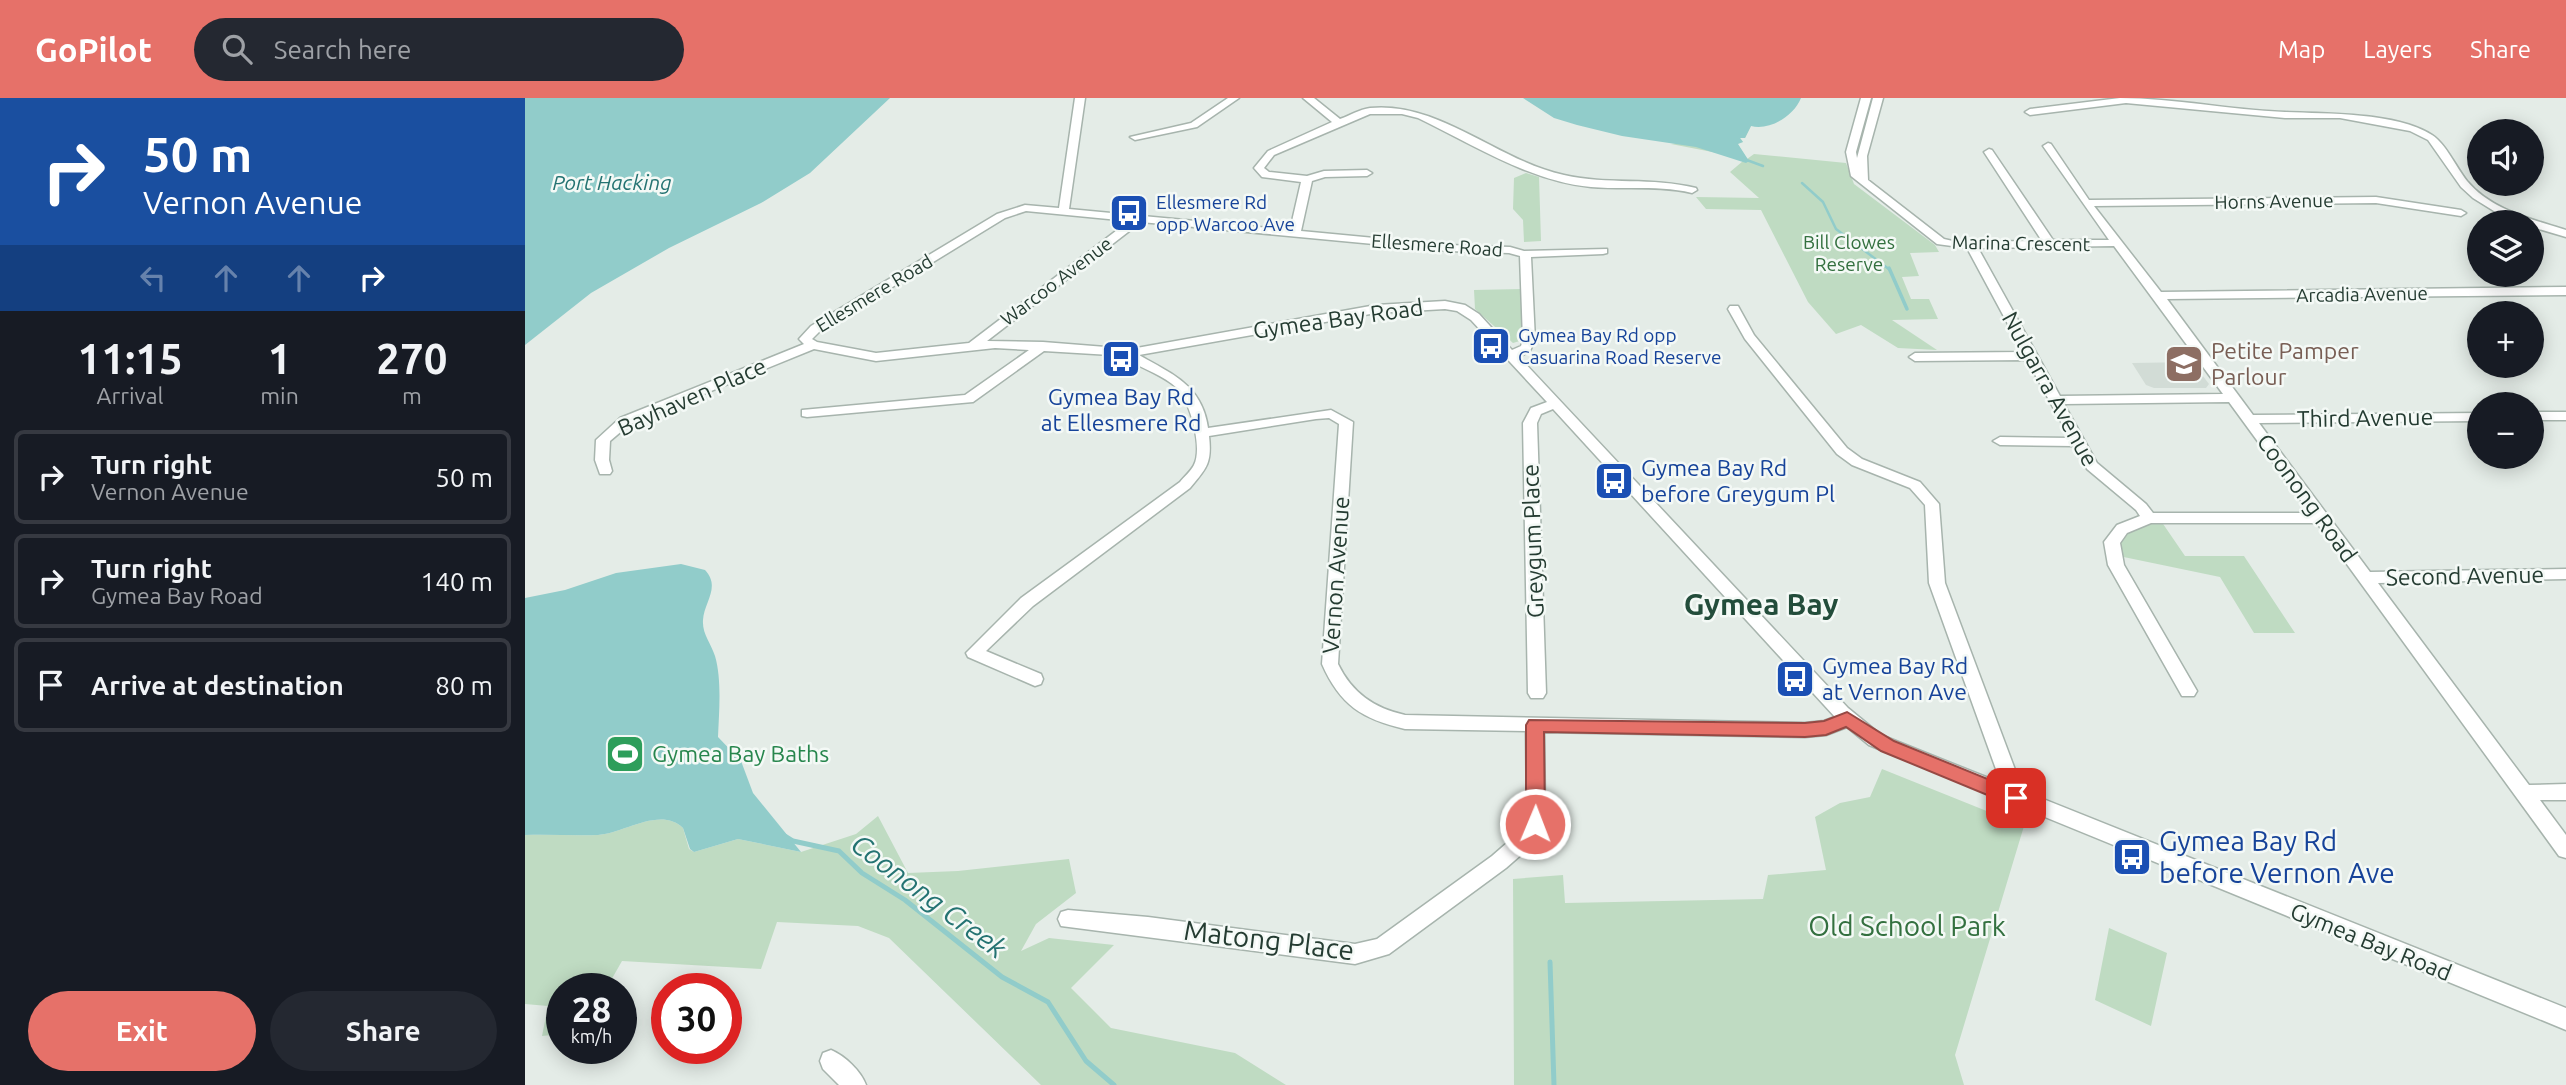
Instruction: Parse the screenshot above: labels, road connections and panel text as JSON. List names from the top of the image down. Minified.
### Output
{"streets":{"street":["Horns Avenue","Marina Crescent","Ellesmere Road","Warcoo Avenue","Arcadia Avenue","Gymea Bay Road","Nulgarra Avenue","Bayhaven Place","Third Avenue","Coonong Road","Greygum Place","Vernon Avenue","Second Avenue","Matong Place"]},"crossings":[["Horns Avenue","Coonong Road"],["Marina Crescent","Nulgarra Avenue"],["Marina Crescent","Coonong Road"],["Ellesmere Road","Warcoo Avenue"],["Ellesmere Road","Gymea Bay Road"],["Ellesmere Road","Bayhaven Place"],["Arcadia Avenue","Coonong Road"],["Gymea Bay Road","Greygum Place"],["Gymea Bay Road","Vernon Avenue"],["Third Avenue","Coonong Road"],["Coonong Road","Second Avenue"],["Vernon Avenue","Matong Place"]],"districts":["Gymea Bay"],"water":["Port Hacking","Coonong Creek"],"parks":["Bill Clowes Reserve","Old School Park"],"places":{"bus stop":["Ellesmere Rd opp Warcoo Ave","Gymea Bay Rd opp Casuarina Road Reserve","Gymea Bay Rd at Ellesmere Rd","Gymea Bay Rd before Greygum Pl","Gymea Bay Rd at Vernon Ave","Gymea Bay Rd before Vernon Ave"],"school or university":["Petite Pamper Parlour"],"sports":["Gymea Bay Baths"]},"page":{"header":"GoPilot","search":"Search here","nav":["Map","Layers","Share"],"turn":["50 m","Vernon Avenue"],"map_buttons":["+","−"],"eta":["11:15","Arrival","1","min","270","m"],"list":[{"name":"Turn right","note":"Vernon Avenue","value":"50 m"},{"name":"Turn right","note":"Gymea Bay Road","value":"140 m"},{"name":"Arrive at destination","value":"80 m"}],"speed":"28 km/h","limit":"30","buttons":["Exit","Share"]}}
